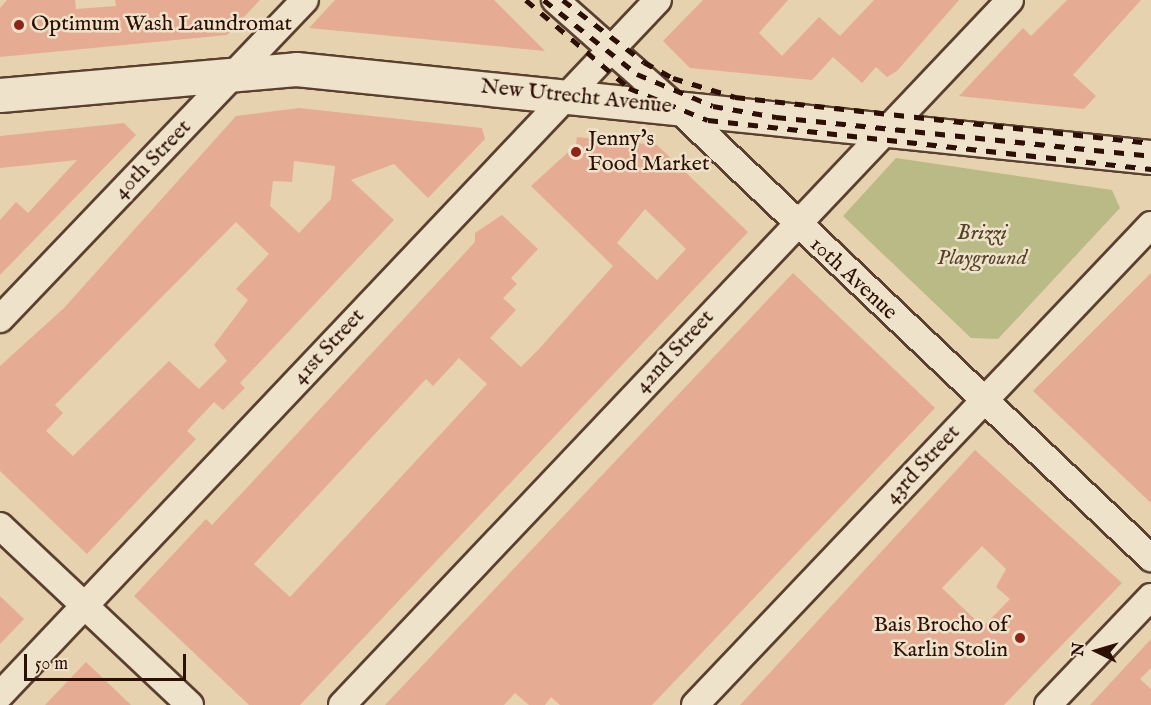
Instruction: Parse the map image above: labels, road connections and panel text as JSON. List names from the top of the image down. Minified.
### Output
{"streets":{"street":["New Utrecht Avenue","40th Street","10th Avenue","41st Street","42nd Street","43rd Street"]},"crossings":[["New Utrecht Avenue","40th Street"],["New Utrecht Avenue","10th Avenue"],["New Utrecht Avenue","41st Street"],["New Utrecht Avenue","42nd Street"],["10th Avenue","41st Street"],["10th Avenue","42nd Street"],["10th Avenue","43rd Street"]],"parks":["Brizzi Playground"],"places":["Optimum Wash Laundromat","Jenny's Food Market","Bais Brocho of Karlin Stolin"],"scale_bar":"50 m","north":"left"}
